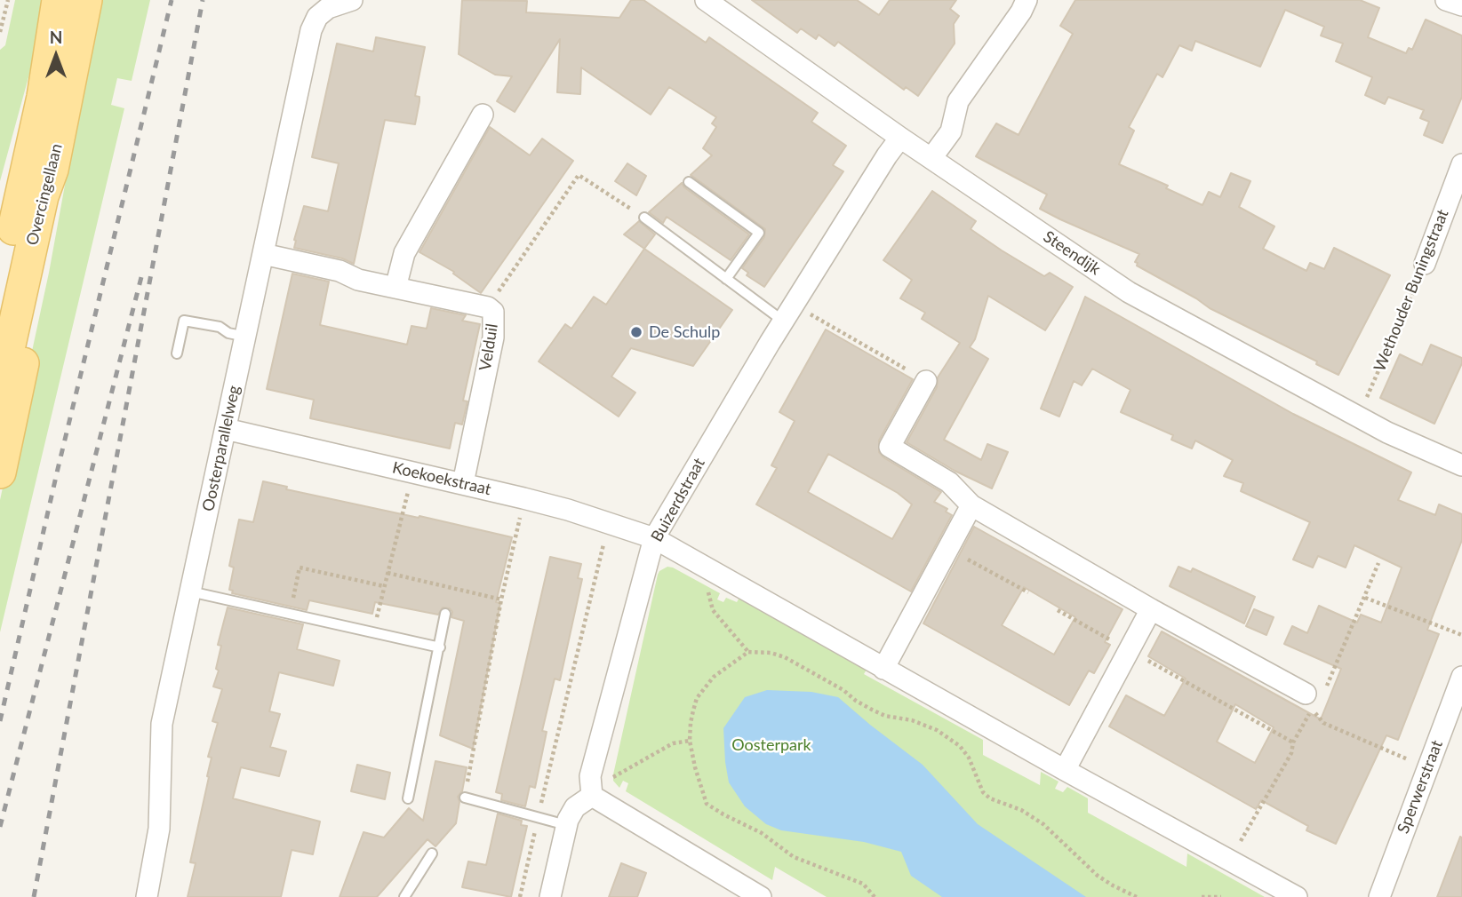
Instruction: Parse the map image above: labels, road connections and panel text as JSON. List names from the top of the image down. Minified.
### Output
{"streets":{"main road":["Overcingellaan"],"street":["Steendijk","Wethouder Buningstraat","Velduil","Oosterparallelweg","Koekoekstraat","Buizerdstraat","Sperwerstraat"]},"crossings":[["Steendijk","Wethouder Buningstraat"],["Steendijk","Buizerdstraat"],["Velduil","Oosterparallelweg"],["Velduil","Koekoekstraat"],["Oosterparallelweg","Koekoekstraat"],["Koekoekstraat","Buizerdstraat"]],"parks":["Oosterpark"],"places":["De Schulp"],"north":"top"}
